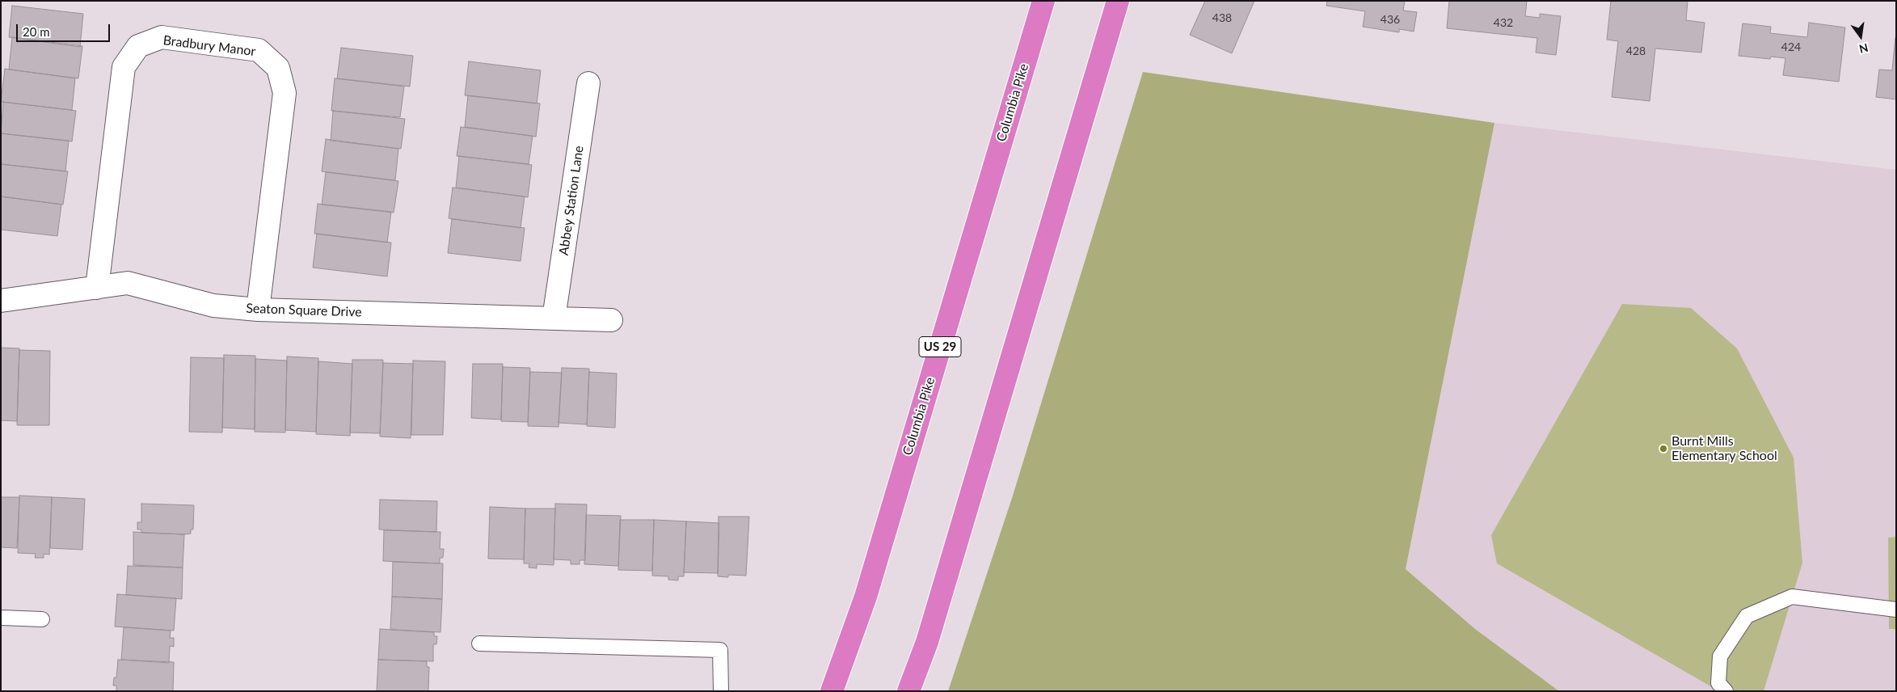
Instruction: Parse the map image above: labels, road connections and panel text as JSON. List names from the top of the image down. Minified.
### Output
{"streets":{"highway":["Columbia Pike","US 29"],"street":["Bradbury Manor","Abbey Station Lane","Seaton Square Drive"]},"crossings":[["Bradbury Manor","Seaton Square Drive"],["Abbey Station Lane","Seaton Square Drive"]],"places":["Burnt Mills Elementary School"],"house_numbers":["438","436","432","424","428"],"scale_bar":"20 m","north":"bottom"}
